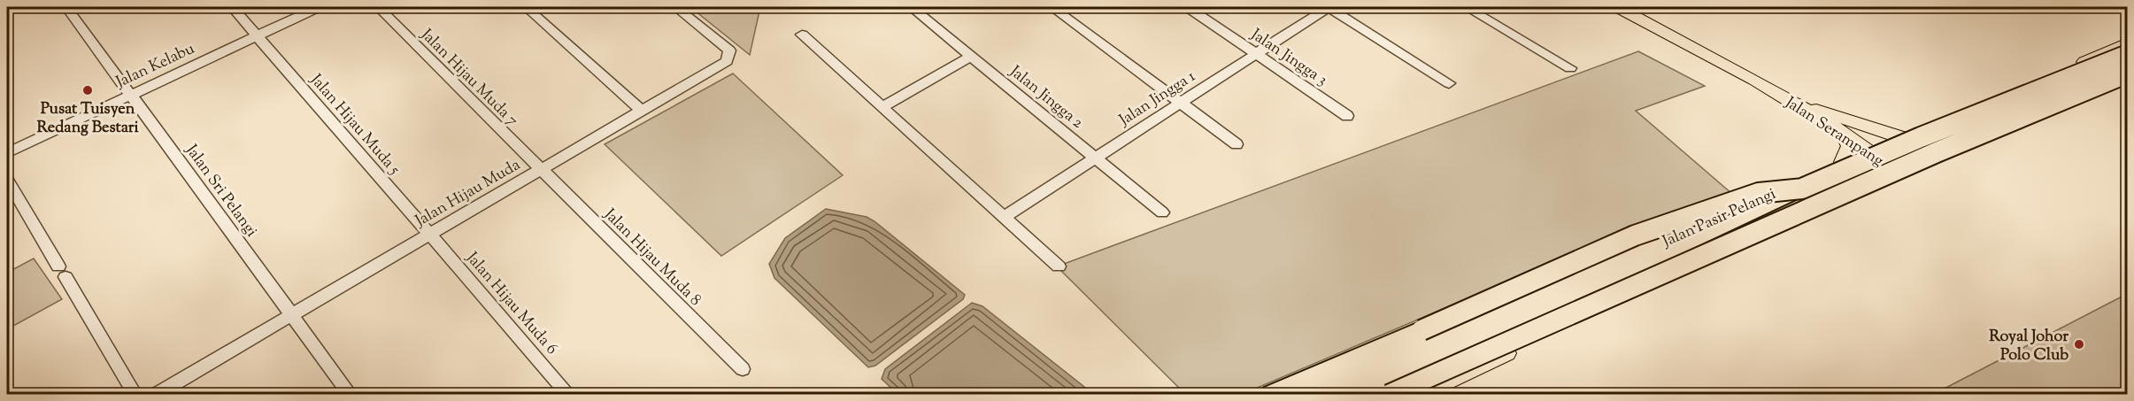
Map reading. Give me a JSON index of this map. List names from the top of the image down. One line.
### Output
{"streets":{"main road":["Jalan Serampang","Jalan Pasir Pelangi"],"street":["Jalan Jingga 3","Jalan Kelabu","Jalan Hijau Muda 7","Jalan Jingga 2","Jalan Jingga 1","Jalan Hijau Muda 5","Jalan Sri Pelangi","Jalan Hijau Muda","Jalan Hijau Muda 8","Jalan Hijau Muda 6"]},"crossings":[["Jalan Jingga 3","Jalan Jingga 1"],["Jalan Kelabu","Jalan Hijau Muda 5"],["Jalan Kelabu","Jalan Sri Pelangi"],["Jalan Hijau Muda 7","Jalan Hijau Muda"],["Jalan Hijau Muda 7","Jalan Hijau Muda 8"],["Jalan Jingga 2","Jalan Jingga 1"],["Jalan Hijau Muda 5","Jalan Hijau Muda"],["Jalan Hijau Muda 5","Jalan Hijau Muda 6"],["Jalan Serampang","Jalan Pasir Pelangi"],["Jalan Sri Pelangi","Jalan Hijau Muda"],["Jalan Hijau Muda","Jalan Hijau Muda 8"],["Jalan Hijau Muda","Jalan Hijau Muda 6"]],"places":["Pusat Tuisyen Redang Bestari","Royal Johor Polo Club"]}
